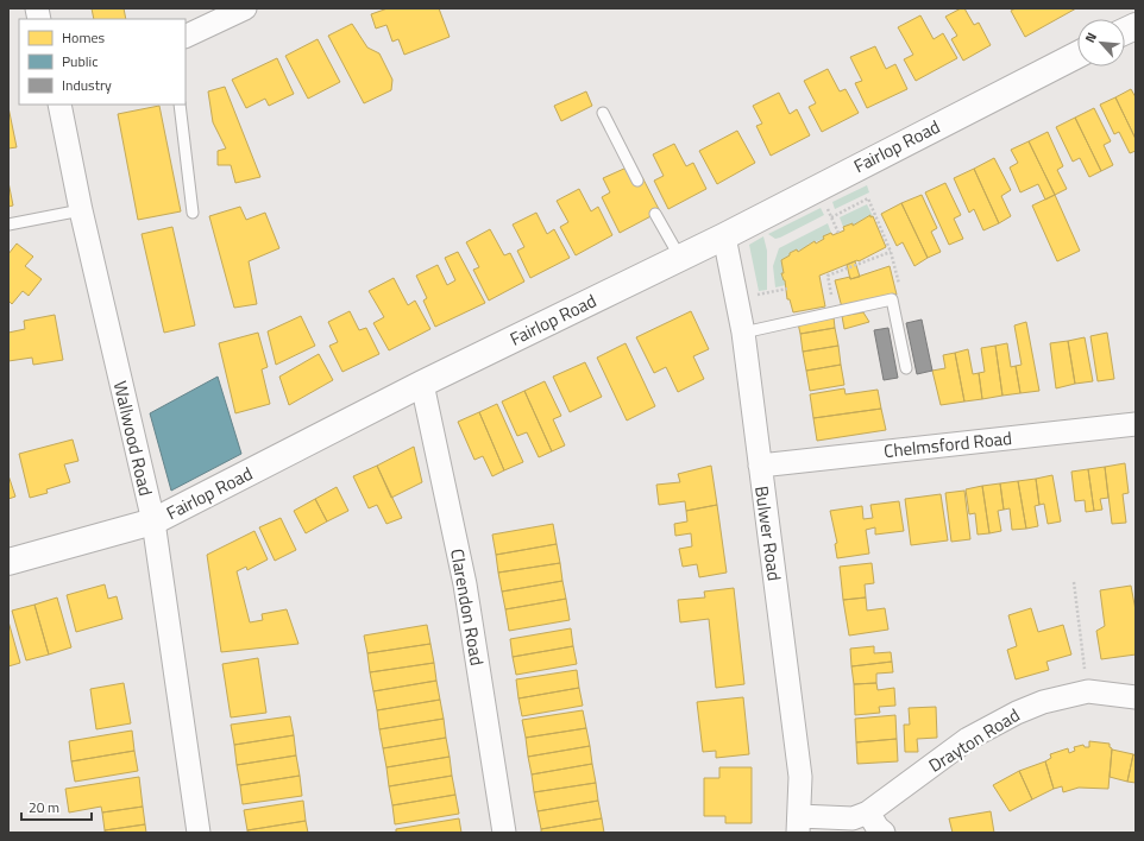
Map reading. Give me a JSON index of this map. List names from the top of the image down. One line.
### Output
{"streets":{"street":["Fairlop Road","Wallwood Road","Chelmsford Road","Bulwer Road","Clarendon Road","Drayton Road"]},"crossings":[["Fairlop Road","Wallwood Road"],["Fairlop Road","Bulwer Road"],["Fairlop Road","Clarendon Road"],["Chelmsford Road","Bulwer Road"]],"legend":["Homes","Public","Industry"],"scale_bar":"20 m","north":"top left"}
